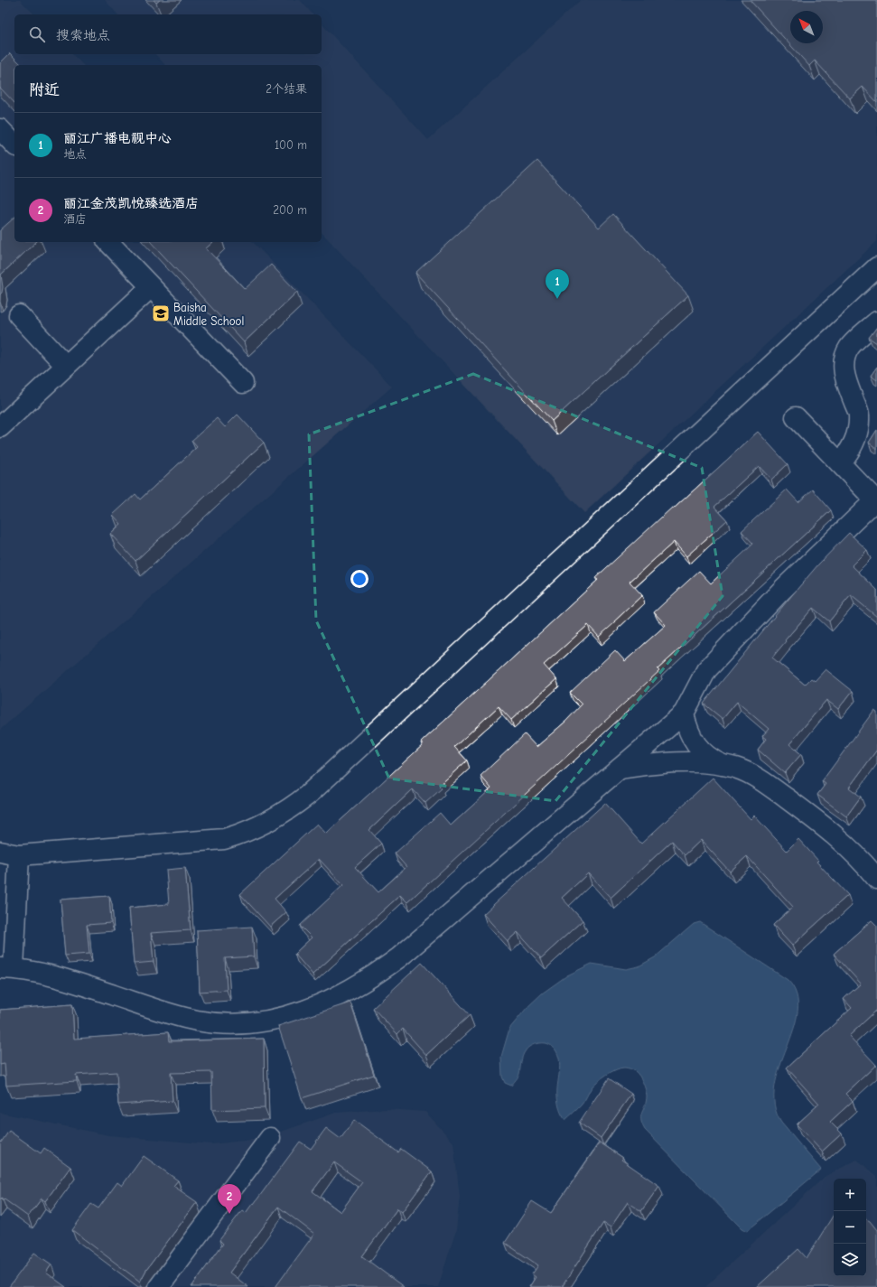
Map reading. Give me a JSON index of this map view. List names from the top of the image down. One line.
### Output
{"places":{"school or university":["Baisha Middle School"]},"north":"top left","page":{"search":"搜索地点","heading":["附近","2个结果"],"list":[{"mark":"1","name":"丽江广播电视中心","note":"地点","value":"100 m"},{"mark":"2","name":"丽江金茂凯悦臻选酒店","note":"酒店","value":"200 m"}],"pins":["1","2"],"map_buttons":["+","−"]}}
